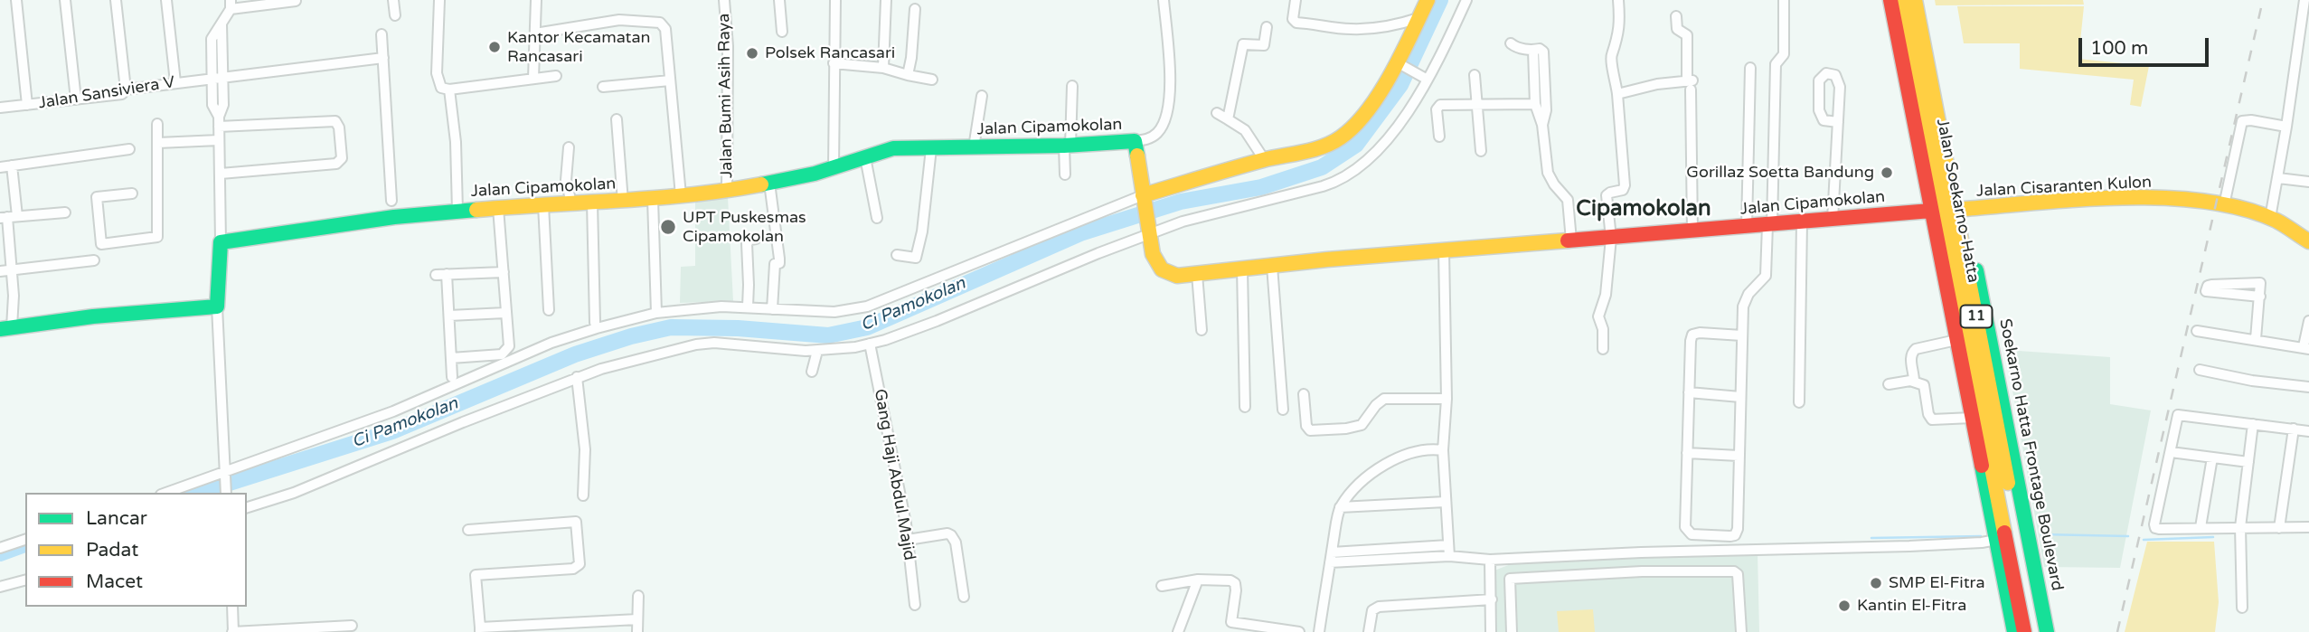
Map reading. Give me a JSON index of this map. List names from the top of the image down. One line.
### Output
{"streets":{"main road":["Jalan Cipamokolan","Jalan Cisaranten Kulon","Jalan Soekarno-Hatta","11","Soekarno Hatta Frontage Boulevard"],"street":["Jalan Sansiviera V","Jalan Bumi Asih Raya","Gang Haji Abdul Majid"]},"crossings":[["Jalan Bumi Asih Raya","Jalan Cipamokolan"],["Jalan Cipamokolan","Jalan Soekarno-Hatta"],["Jalan Cisaranten Kulon","Jalan Soekarno-Hatta"],["Jalan Cisaranten Kulon","Soekarno Hatta Frontage Boulevard"],["Jalan Soekarno-Hatta","Soekarno Hatta Frontage Boulevard"]],"districts":["Cipamokolan"],"water":["Ci Pamokolan"],"places":["Kantor Kecamatan Rancasari","Polsek Rancasari","Gorillaz Soetta Bandung","UPT Puskesmas Cipamokolan","SMP El-Fitra","Kantin El-Fitra"],"legend":["Lancar","Padat","Macet"],"scale_bar":"100 m"}
